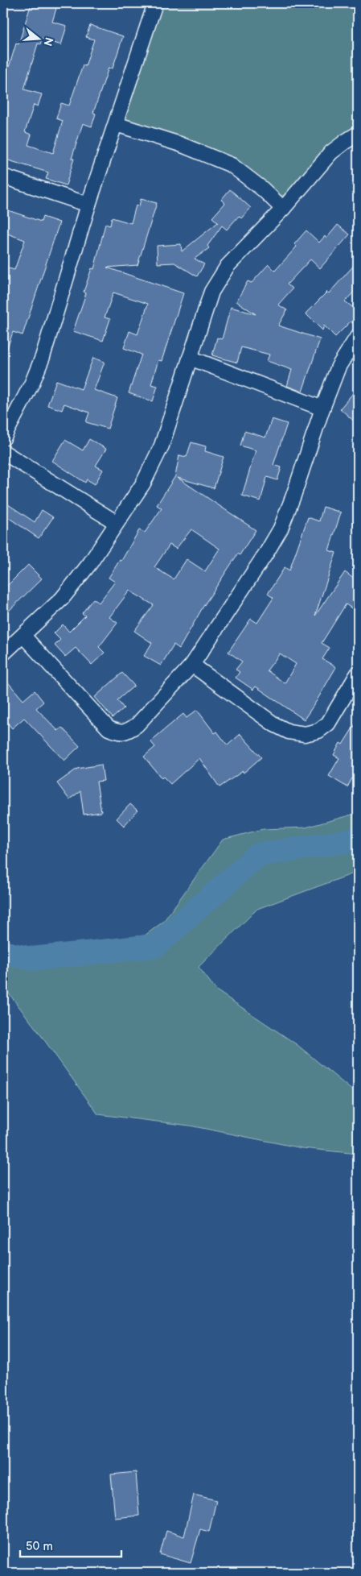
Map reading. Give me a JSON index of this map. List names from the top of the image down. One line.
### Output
{"scale_bar":"50 m","north":"right"}
